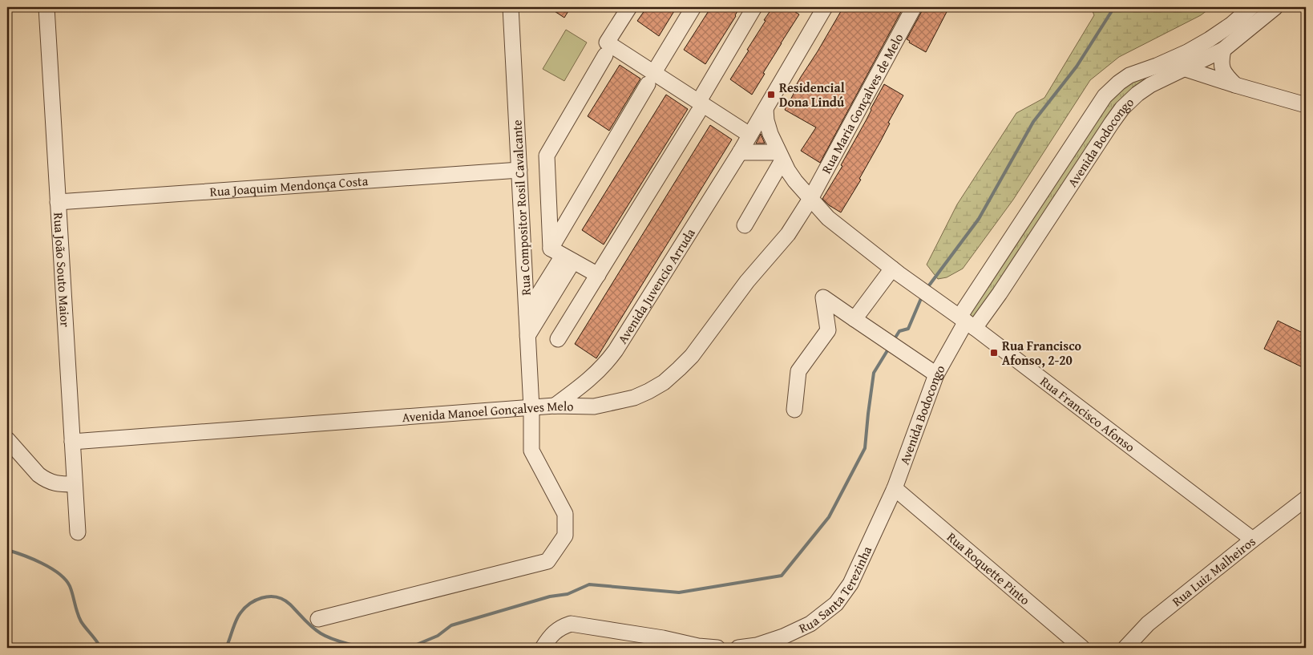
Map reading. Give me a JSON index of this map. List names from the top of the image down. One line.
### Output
{"streets":{"street":["Rua Maria Gonçalves de Melo","Avenida Bodocongo","Rua Joaquim Mendonça Costa","Rua Compositor Rosil Cavalcante","Rua João Souto Maior","Avenida Juvencio Arruda","Avenida Manoel Gonçalves Melo","Rua Francisco Afonso","Rua Roquette Pinto","Rua Luiz Malheiros","Rua Santa Terezinha"]},"crossings":[["Rua Maria Gonçalves de Melo","Avenida Manoel Gonçalves Melo"],["Rua Maria Gonçalves de Melo","Rua Francisco Afonso"],["Avenida Bodocongo","Rua Francisco Afonso"],["Avenida Bodocongo","Rua Roquette Pinto"],["Avenida Bodocongo","Rua Santa Terezinha"],["Rua Joaquim Mendonça Costa","Rua Compositor Rosil Cavalcante"],["Rua Joaquim Mendonça Costa","Rua João Souto Maior"],["Rua Compositor Rosil Cavalcante","Avenida Manoel Gonçalves Melo"],["Rua João Souto Maior","Avenida Manoel Gonçalves Melo"],["Avenida Juvencio Arruda","Avenida Manoel Gonçalves Melo"],["Avenida Juvencio Arruda","Rua Francisco Afonso"],["Avenida Manoel Gonçalves Melo","Rua Francisco Afonso"],["Rua Francisco Afonso","Rua Luiz Malheiros"],["Rua Roquette Pinto","Rua Santa Terezinha"]],"places":{"transit":["Residencial Dona Lindú","Rua Francisco Afonso, 2-20"]}}
